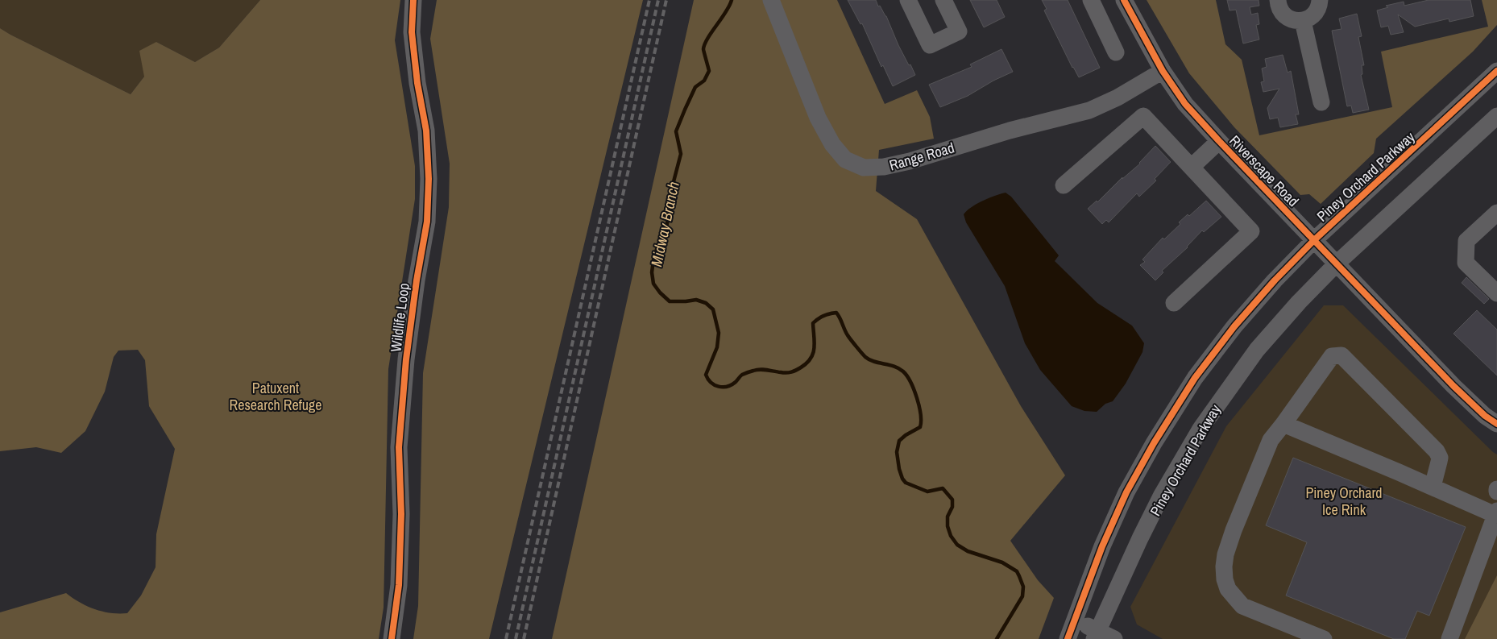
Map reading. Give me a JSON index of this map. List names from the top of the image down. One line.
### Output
{"streets":{"street":["Range Road","Riverscape Road","Piney Orchard Parkway","Wildlife Loop"]},"crossings":[["Range Road","Riverscape Road"],["Riverscape Road","Piney Orchard Parkway"]],"water":["Midway Branch"],"parks":["Patuxent Research Refuge","Piney Orchard Ice Rink"]}
